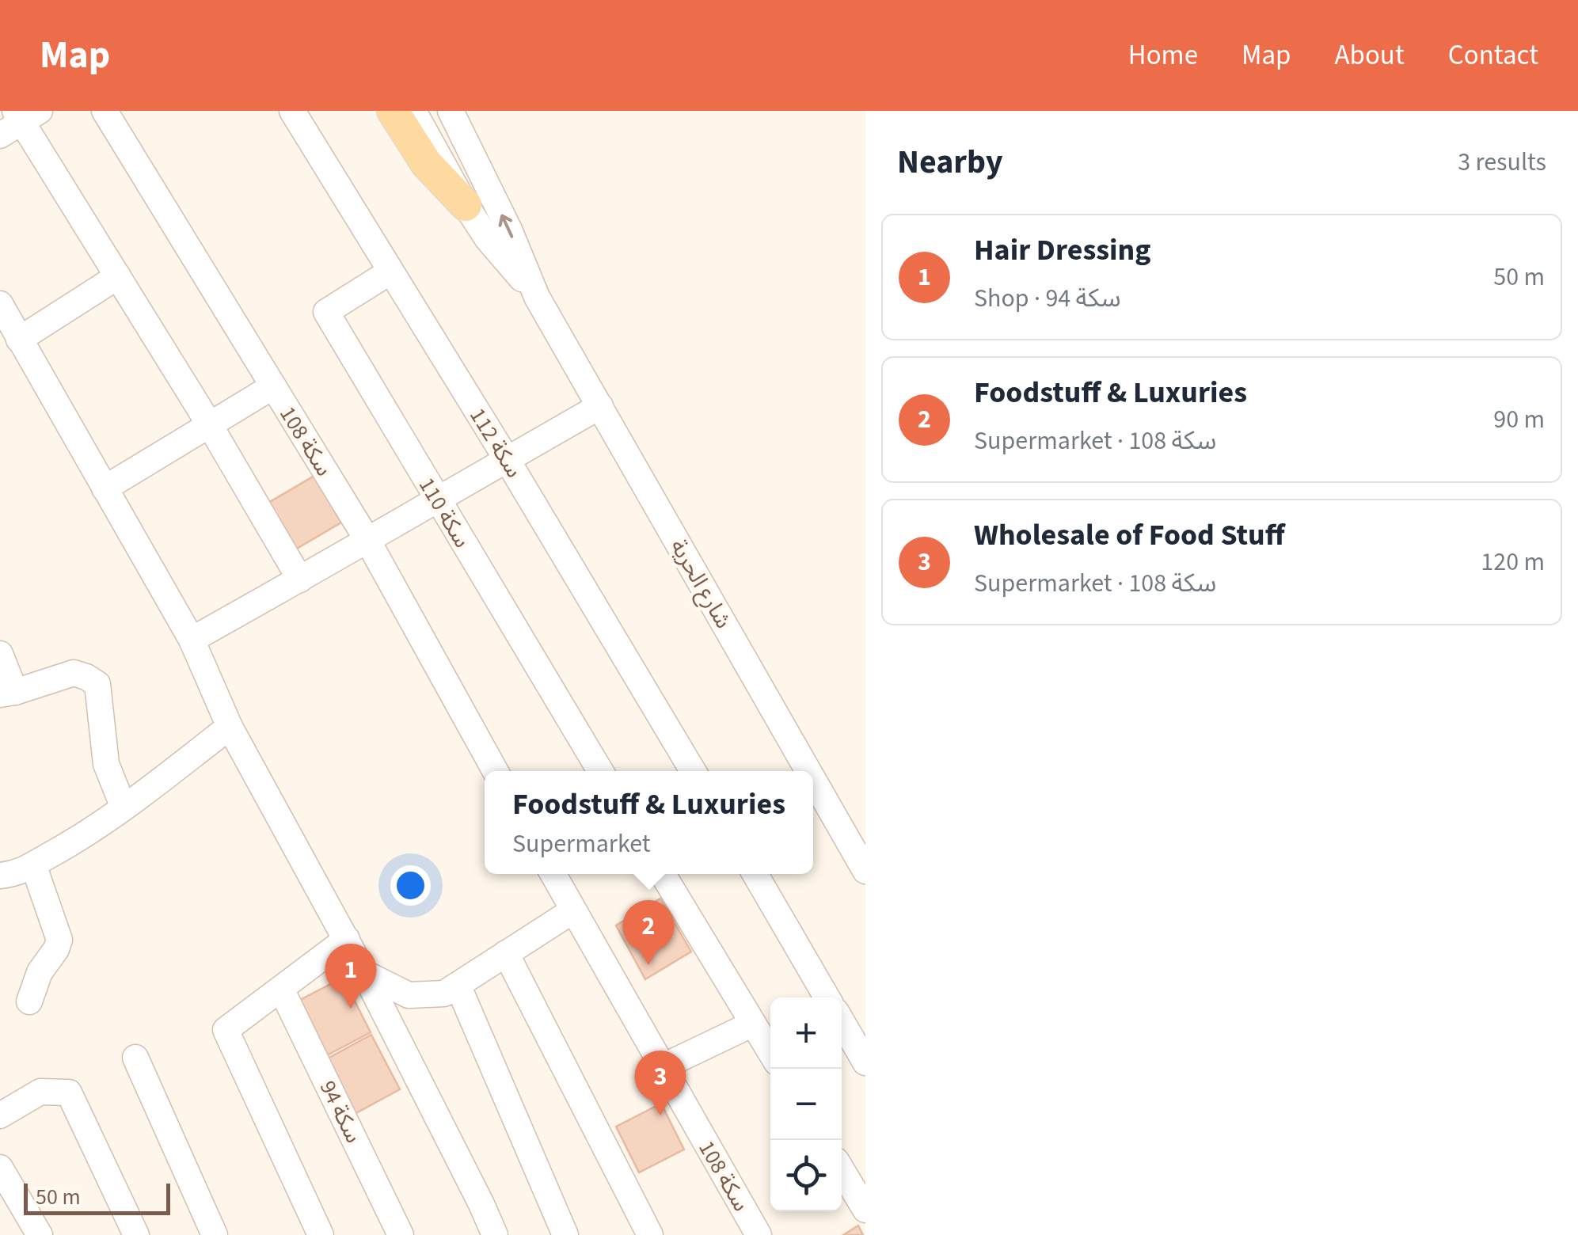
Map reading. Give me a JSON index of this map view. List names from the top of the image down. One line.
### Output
{"streets":{"street":["سكة 108","سكة 112","سكة 110","شارع الحرية","سكة 94"]},"crossings":[["سكة 112","سكة 110"]],"scale_bar":"50 m","page":{"header":"Map","nav":["Home","Map","About","Contact"],"heading":["Nearby","3 results"],"list":[{"mark":"1","name":"Hair Dressing","note":"Shop · سكة 94","value":"50 m"},{"mark":"2","name":"Foodstuff & Luxuries","note":"Supermarket · سكة 108","value":"90 m"},{"mark":"3","name":"Wholesale of Food Stuff","note":"Supermarket · سكة 108","value":"120 m"}],"popup":["Foodstuff & Luxuries","Supermarket"],"pins":["2","1","3"],"map_buttons":["+","−"],"scale":"50 m"}}
